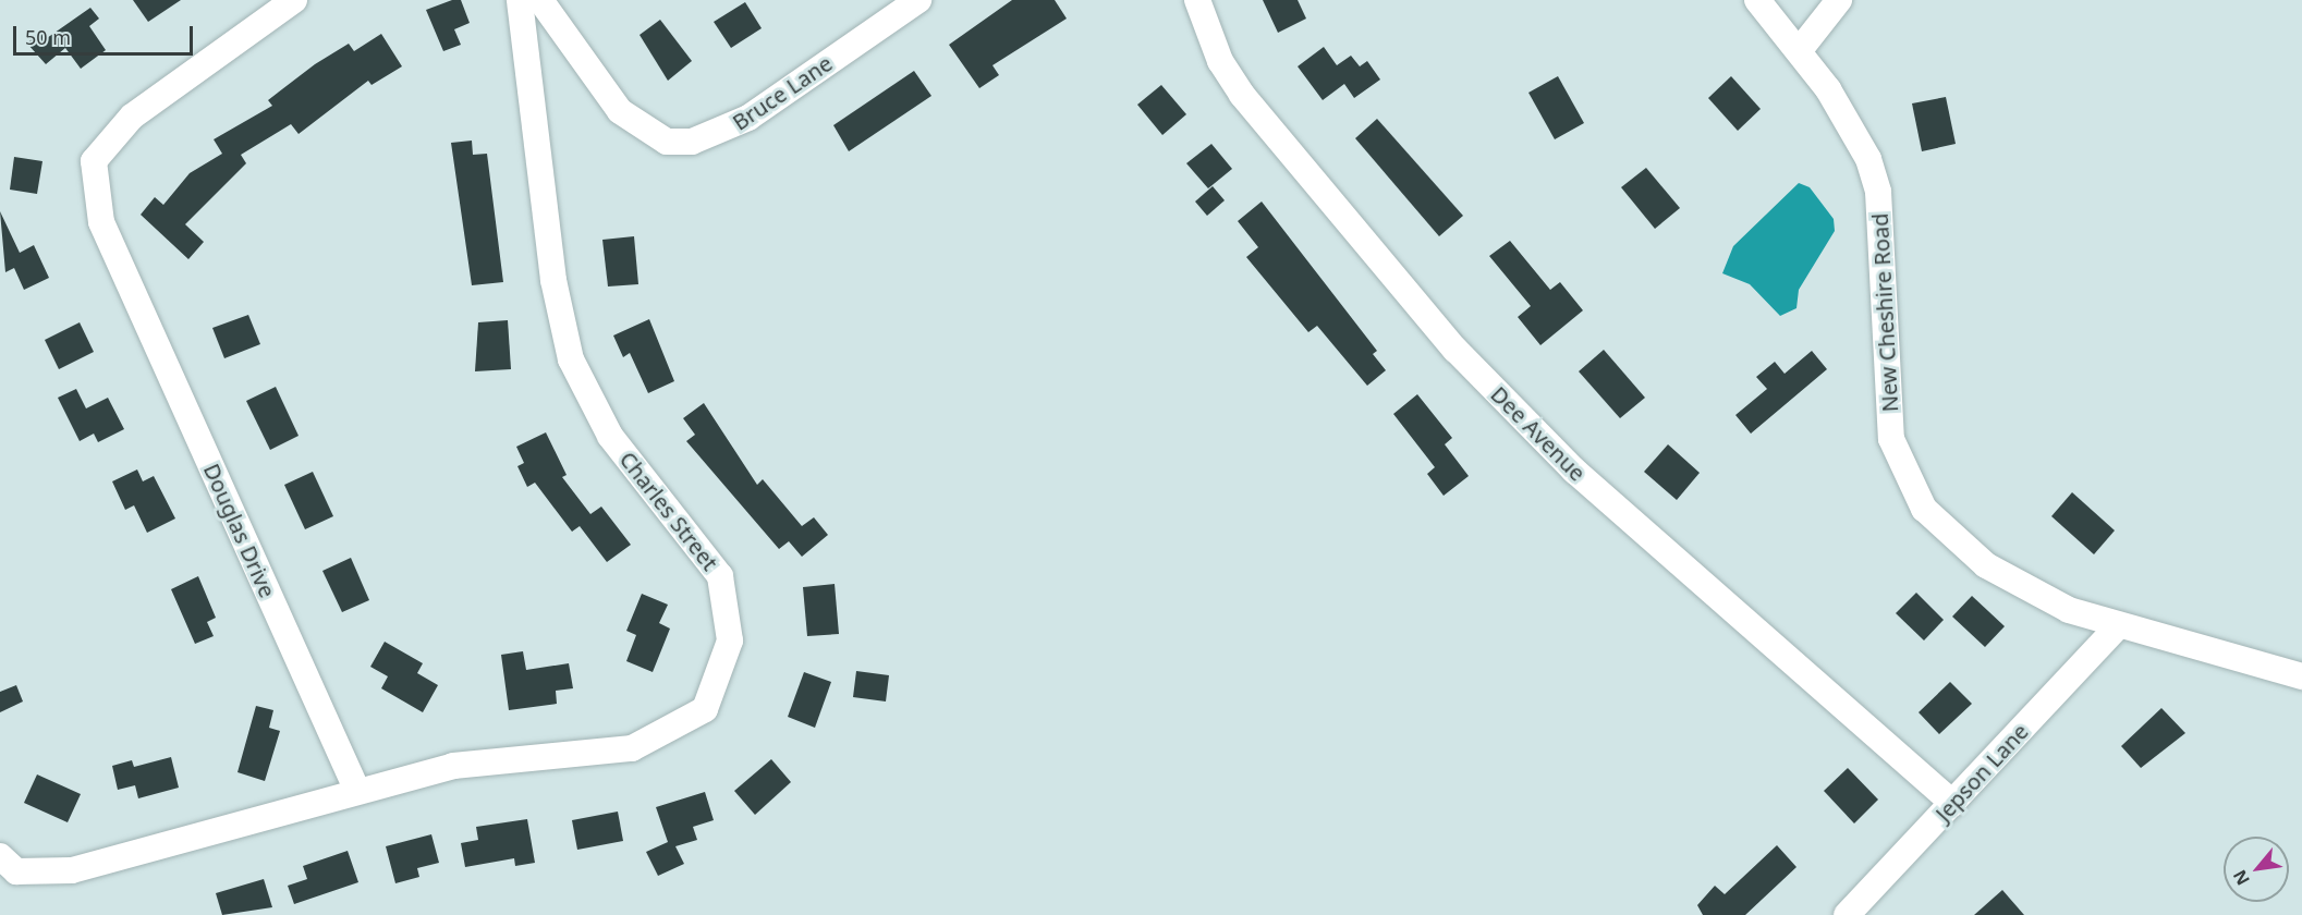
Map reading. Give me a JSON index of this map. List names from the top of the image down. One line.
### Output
{"streets":{"street":["Bruce Lane","New Cheshire Road","Dee Avenue","Charles Street","Douglas Drive","Jepson Lane"]},"crossings":[["New Cheshire Road","Jepson Lane"],["Dee Avenue","Jepson Lane"],["Charles Street","Douglas Drive"]],"scale_bar":"50 m","north":"bottom left"}
